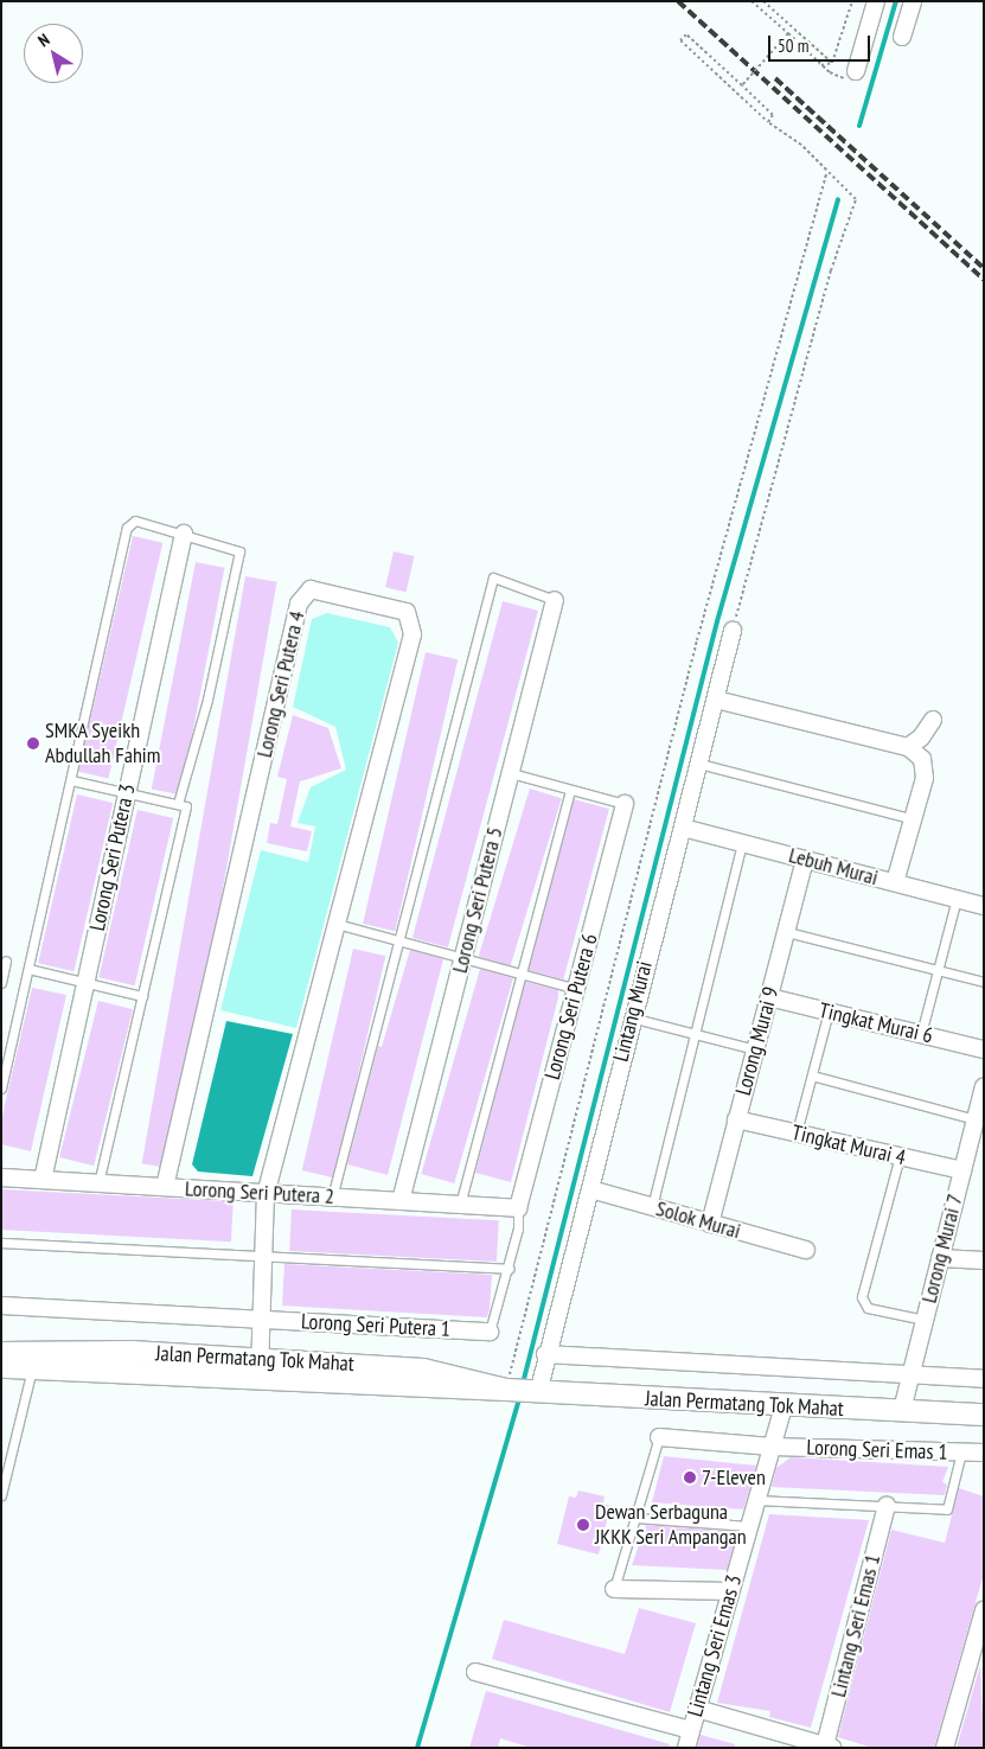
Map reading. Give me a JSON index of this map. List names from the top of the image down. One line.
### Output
{"streets":{"street":["Lorong Seri Putera 4","Lorong Seri Putera 3","Lebuh Murai","Lorong Seri Putera 5","Lorong Seri Putera 6","Lintang Murai","Tingkat Murai 6","Lorong Murai 9","Tingkat Murai 4","Lorong Seri Putera 2","Solok Murai","Lorong Murai 7","Lorong Seri Putera 1","Jalan Permatang Tok Mahat","Lorong Seri Emas 1","Lintang Seri Emas 1","Lintang Seri Emas 3"]},"crossings":[["Lorong Seri Putera 4","Lorong Seri Putera 2"],["Lorong Seri Putera 4","Lorong Seri Putera 1"],["Lorong Seri Putera 4","Jalan Permatang Tok Mahat"],["Lorong Seri Putera 3","Lorong Seri Putera 2"],["Lebuh Murai","Lintang Murai"],["Lebuh Murai","Lorong Murai 9"],["Lorong Seri Putera 5","Lorong Seri Putera 2"],["Lorong Seri Putera 6","Lorong Seri Putera 2"],["Lintang Murai","Solok Murai"],["Lintang Murai","Jalan Permatang Tok Mahat"],["Tingkat Murai 6","Lorong Murai 9"],["Lorong Murai 9","Tingkat Murai 4"],["Lorong Murai 9","Solok Murai"],["Tingkat Murai 4","Lorong Murai 7"],["Lorong Murai 7","Jalan Permatang Tok Mahat"],["Jalan Permatang Tok Mahat","Lintang Seri Emas 3"],["Lorong Seri Emas 1","Lintang Seri Emas 3"]],"places":["SMKA Syeikh Abdullah Fahim","7-Eleven","Dewan Serbaguna JKKK Seri Ampangan"],"scale_bar":"50 m","north":"top left"}
